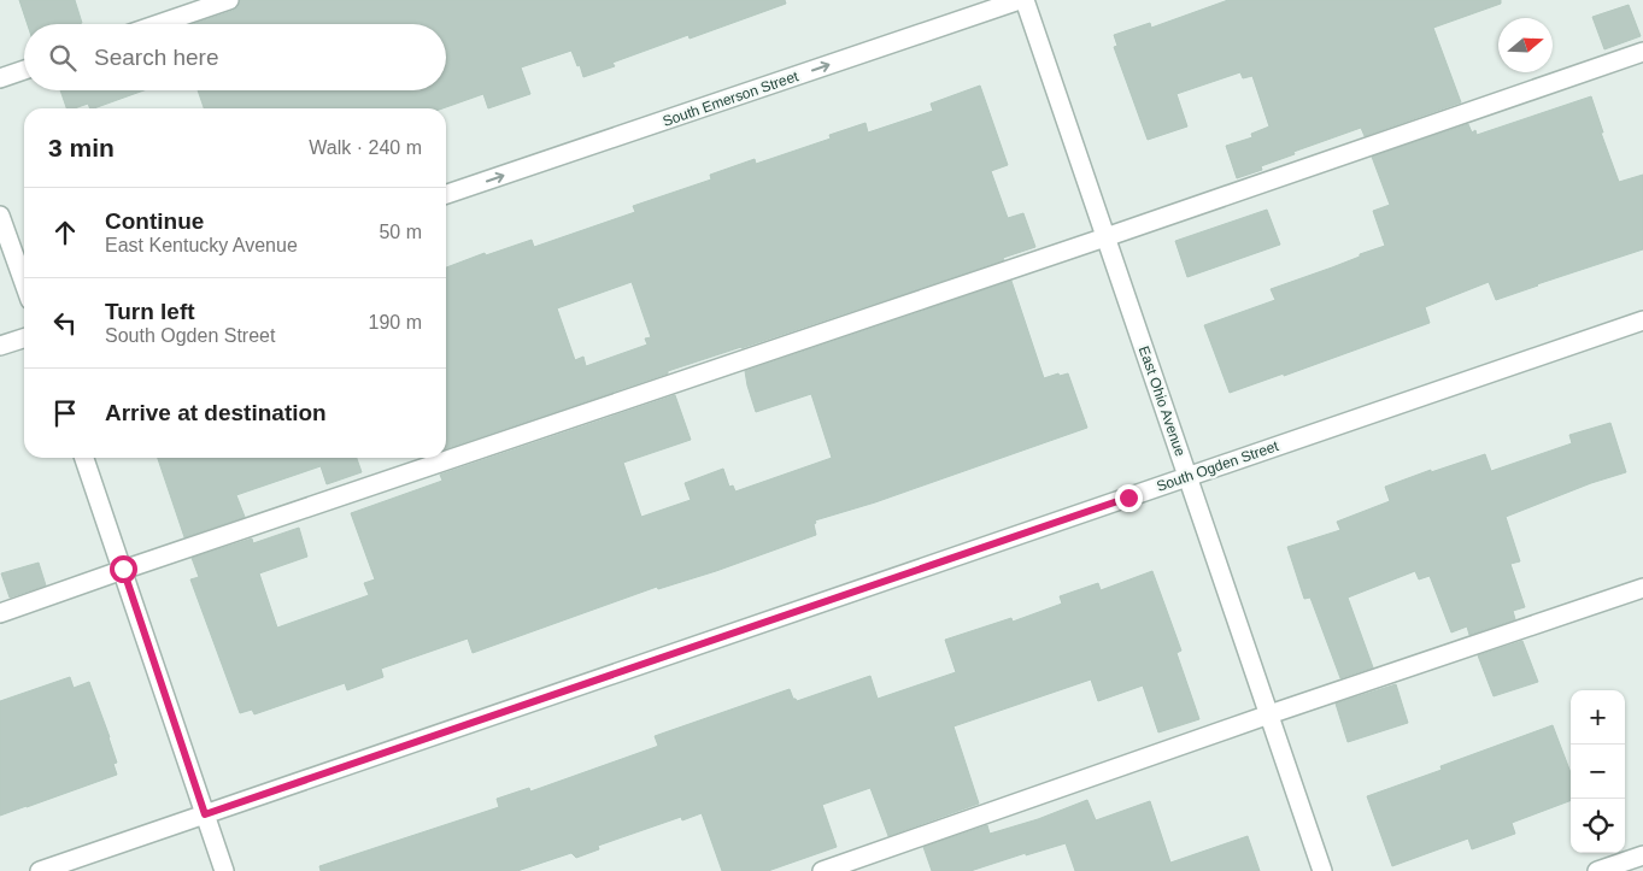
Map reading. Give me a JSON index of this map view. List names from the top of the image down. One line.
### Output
{"streets":{"street":["South Emerson Street","East Ohio Avenue","South Ogden Street"]},"crossings":[["East Ohio Avenue","South Ogden Street"]],"one_way":["South Emerson Street"],"north":"right","page":{"search":"Search here","heading":["3 min","Walk · 240 m"],"list":[["Continue","East Kentucky Avenue","50 m"],["Turn left","South Ogden Street","190 m"],"Arrive at destination"],"map_buttons":["+","−"]}}
